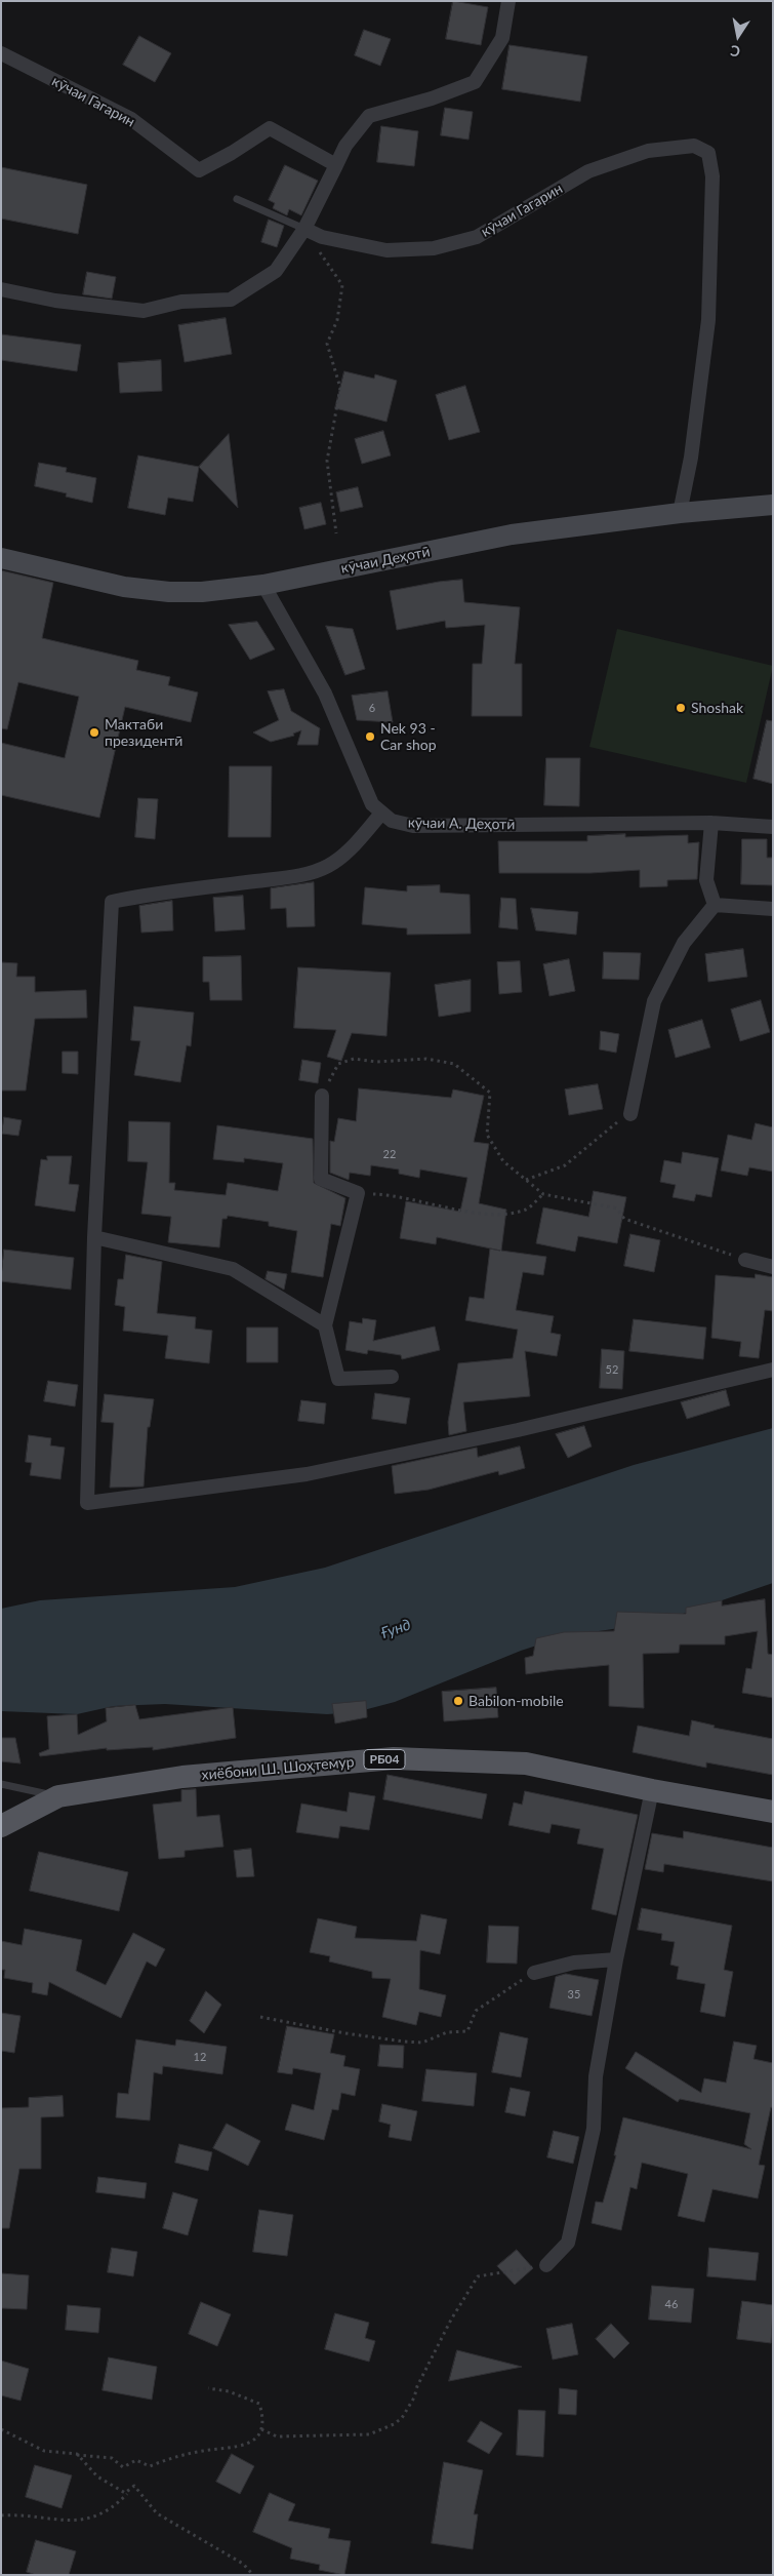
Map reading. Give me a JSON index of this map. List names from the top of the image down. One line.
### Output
{"streets":{"main road":["кӯчаи Деҳотӣ","РБ04","хиёбони Ш. Шоҳтемур"],"street":["кӯчаи Гагарин","кӯчаи А. Деҳотӣ"]},"crossings":[["кӯчаи Гагарин","кӯчаи Деҳотӣ"]],"water":["Ғунд"],"places":["Shoshak","Мактаби президентӣ","Nek 93 - Car shop","Babilon-mobile"],"house_numbers":["6","22","52","35","12","46"],"north":"bottom"}
